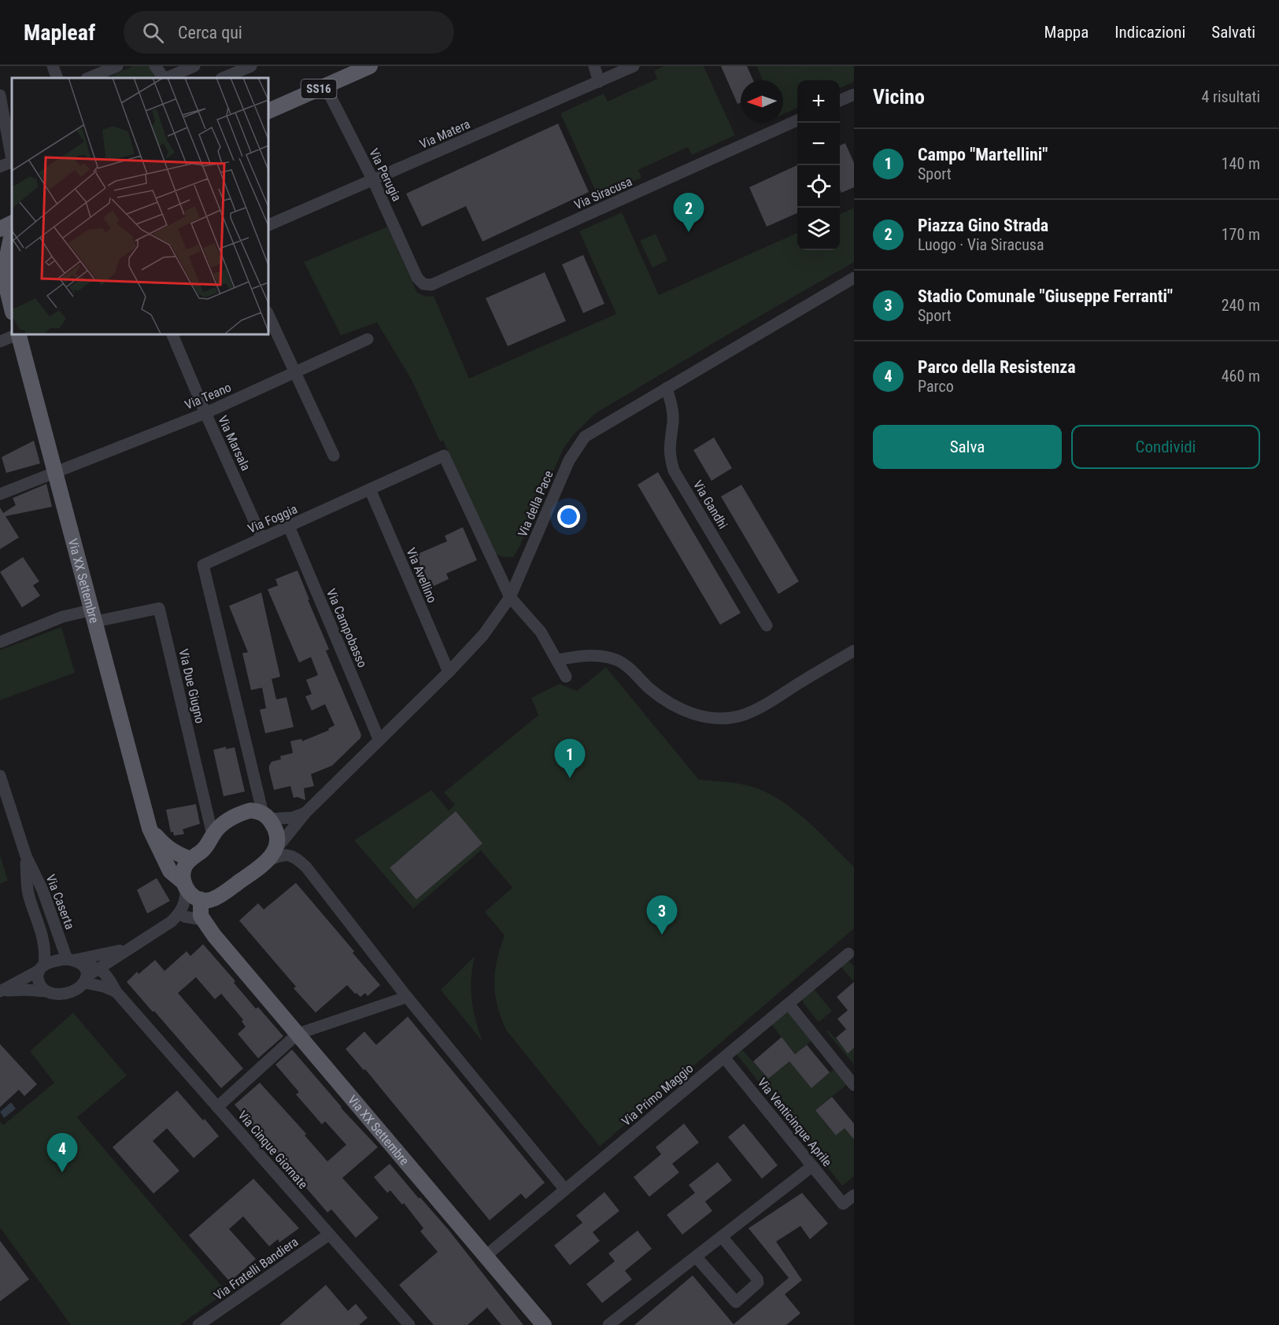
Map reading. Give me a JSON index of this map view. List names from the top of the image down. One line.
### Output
{"streets":{"main road":["SS16","Via XX Settembre"],"street":["Via Matera","Via Perugia","Via Siracusa","Via Teano","Via Marsala","Via della Pace","Via Gandhi","Via Foggia","Via Avellino","Via Campobasso","Via Due Giugno","Via Caserta","Via Primo Maggio","Via Venticinque Aprile","Via Cinque Giornate","Via Fratelli Bandiera"]},"crossings":[["SS16","Via Perugia"],["Via Matera","Via Perugia"],["Via Perugia","Via Siracusa"],["Via Teano","Via Marsala"],["Via Teano","Via XX Settembre"],["Via Marsala","Via Foggia"],["Via della Pace","Via Gandhi"],["Via della Pace","Via Foggia"],["Via della Pace","Via Avellino"],["Via della Pace","Via Campobasso"],["Via Foggia","Via Avellino"],["Via Foggia","Via Campobasso"],["Via XX Settembre","Via Due Giugno"],["Via XX Settembre","Via Primo Maggio"],["Via Primo Maggio","Via Venticinque Aprile"],["Via Cinque Giornate","Via Fratelli Bandiera"]],"north":"left","page":{"header":"Mapleaf","search":"Cerca qui","nav":["Mappa","Indicazioni","Salvati"],"heading":["Vicino","4 risultati"],"map_buttons":["+","−"],"list":[{"mark":"1","name":"Campo \"Martellini\"","note":"Sport","value":"140 m"},{"mark":"2","name":"Piazza Gino Strada","note":"Luogo · Via Siracusa","value":"170 m"},{"mark":"3","name":"Stadio Comunale \"Giuseppe Ferranti\"","note":"Sport","value":"240 m"},{"mark":"4","name":"Parco della Resistenza","note":"Parco","value":"460 m"}],"pins":["2","1","3","4"],"buttons":["Salva","Condividi"]}}
